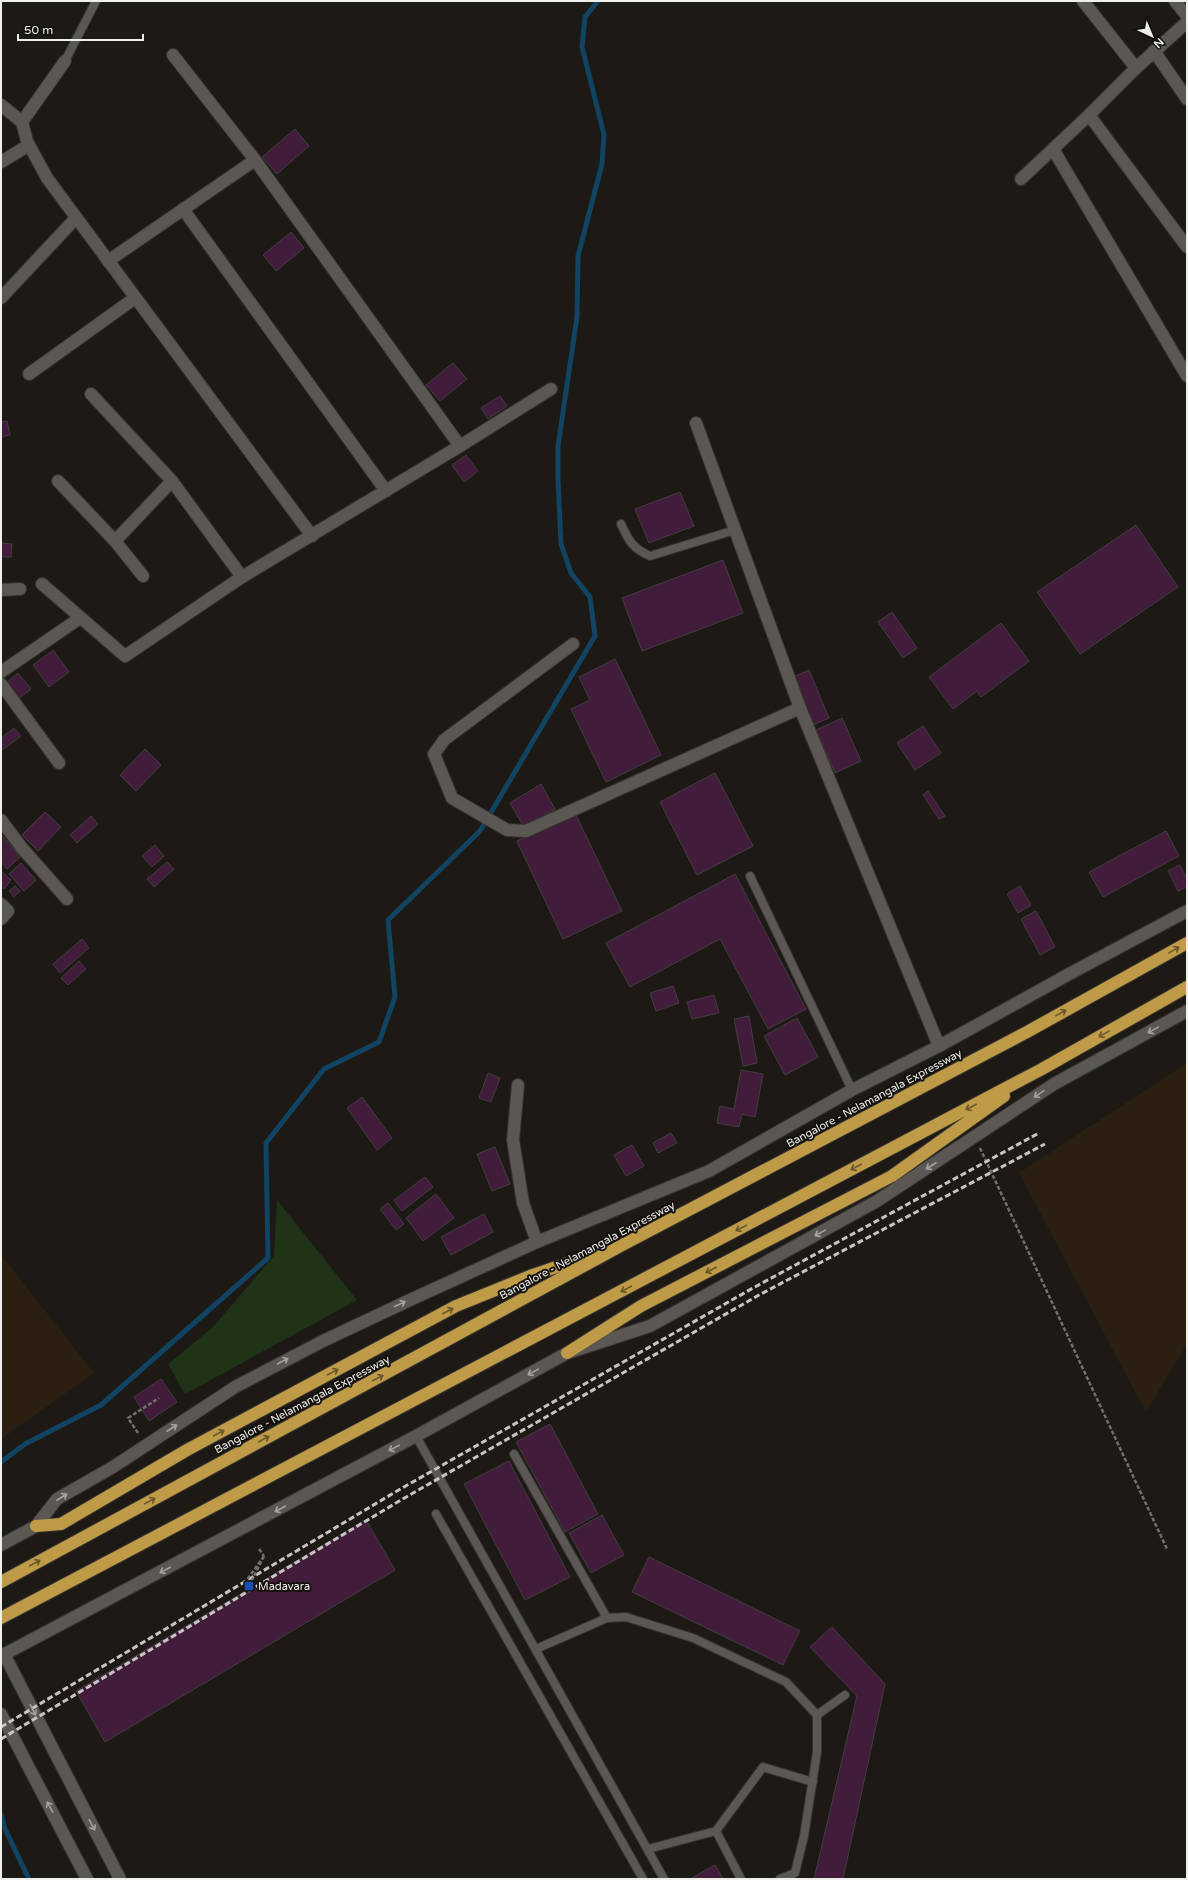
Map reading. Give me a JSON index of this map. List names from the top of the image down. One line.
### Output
{"streets":{"highway":["Bangalore - Nelamangala Expressway"]},"places":{"transit":["Madavara"]},"scale_bar":"50 m","north":"bottom right"}
